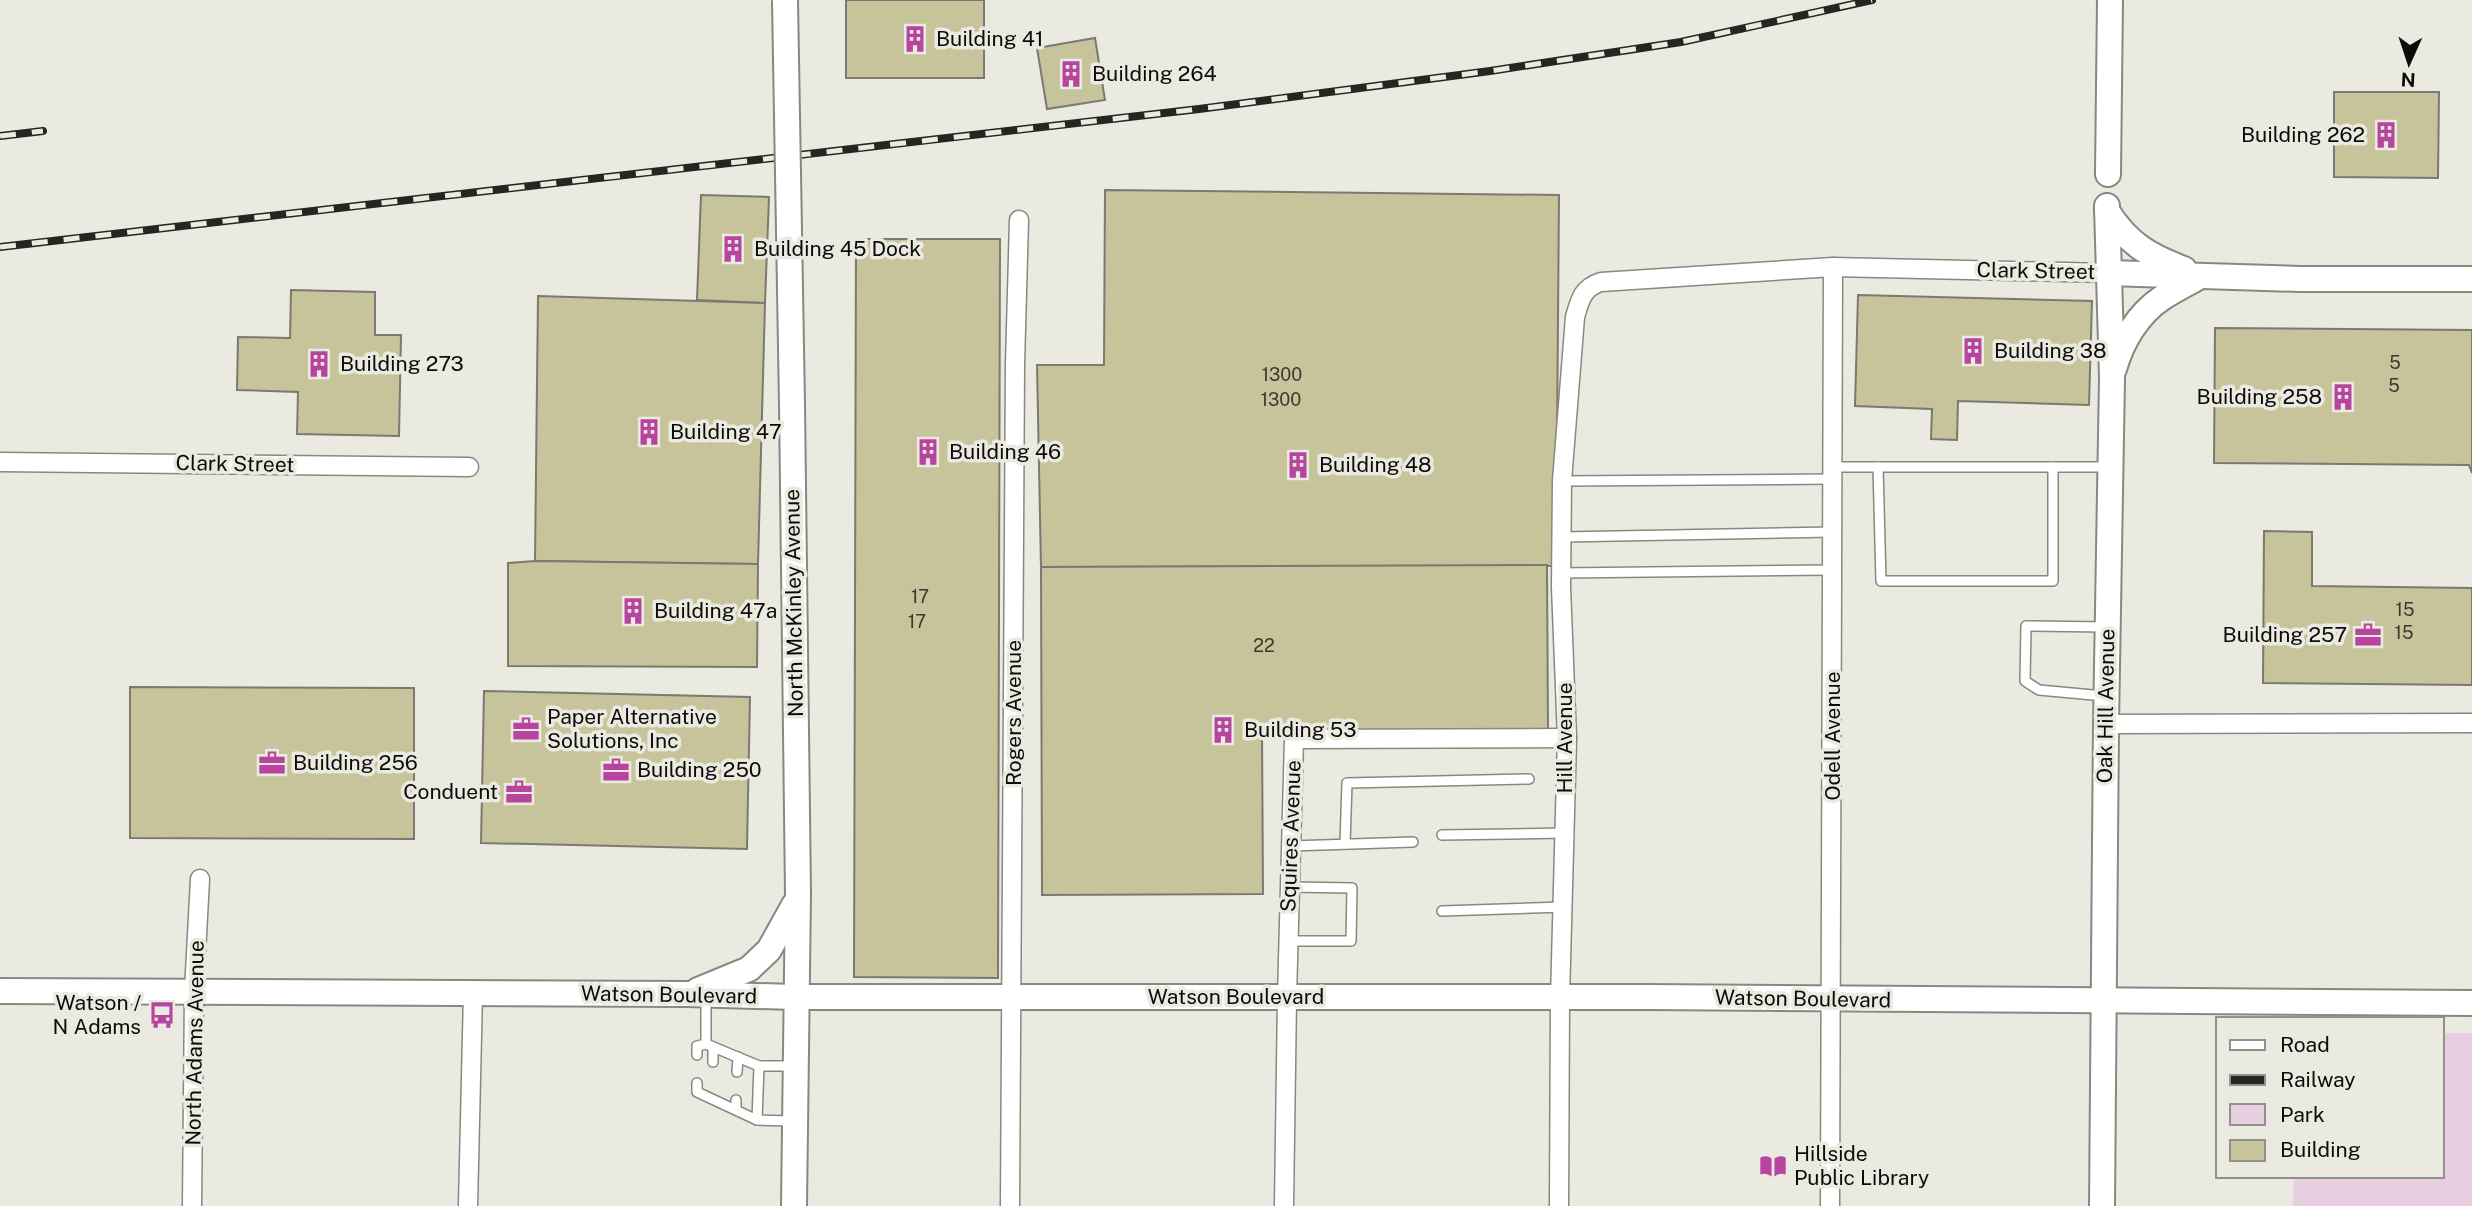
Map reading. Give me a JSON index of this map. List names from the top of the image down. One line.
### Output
{"streets":{"street":["Clark Street","North McKinley Avenue","Oak Hill Avenue","Rogers Avenue","Odell Avenue","Hill Avenue","Squires Avenue","Watson Boulevard","North Adams Avenue"]},"crossings":[["Clark Street","Oak Hill Avenue"],["Clark Street","Odell Avenue"],["Clark Street","Hill Avenue"],["North McKinley Avenue","Watson Boulevard"],["Oak Hill Avenue","Watson Boulevard"],["Rogers Avenue","Watson Boulevard"],["Odell Avenue","Watson Boulevard"],["Hill Avenue","Squires Avenue"],["Hill Avenue","Watson Boulevard"],["Squires Avenue","Watson Boulevard"],["Watson Boulevard","North Adams Avenue"]],"places":{"building":["Building 41","Building 264","Building 262","Building 45 Dock","Building 38","Building 273","Building 258","Building 47","Building 46","Building 48","Building 47a","Building 53"],"office":["Building 257","Paper Alternative Solutions, Inc","Building 256","Building 250","Conduent"],"bus stop":["Watson / N Adams"],"library":["Hillside Public Library"]},"house_numbers":["5","1300","5","1300","17","15","17","15","22"],"legend":["Road","Railway","Park","Building"],"north":"bottom"}
